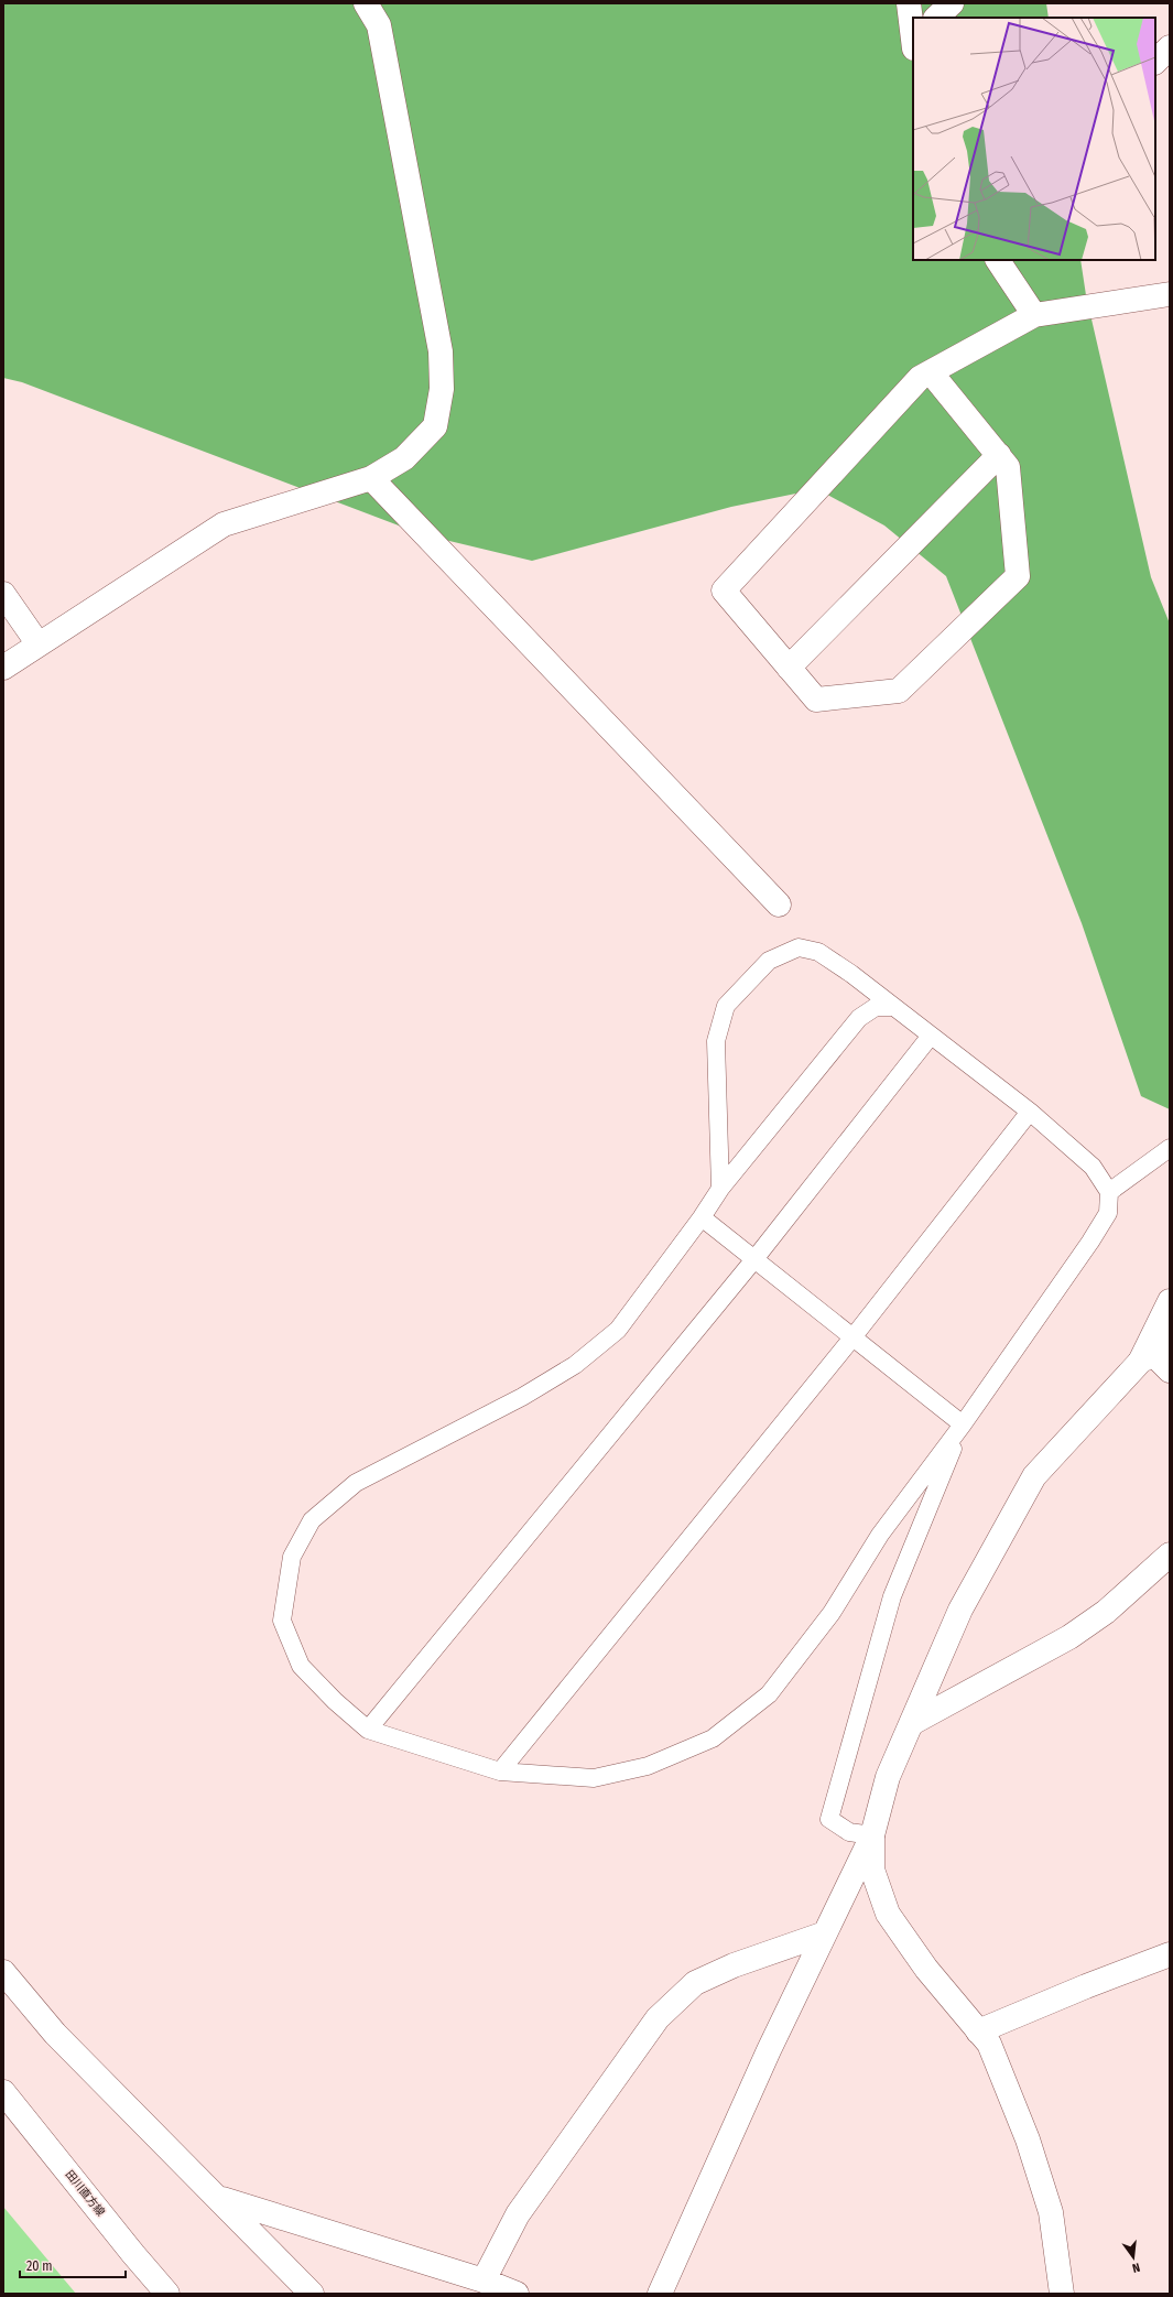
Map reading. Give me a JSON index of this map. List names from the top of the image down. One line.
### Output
{"streets":{"street":["田川直方線"]},"scale_bar":"20 m","north":"bottom"}
